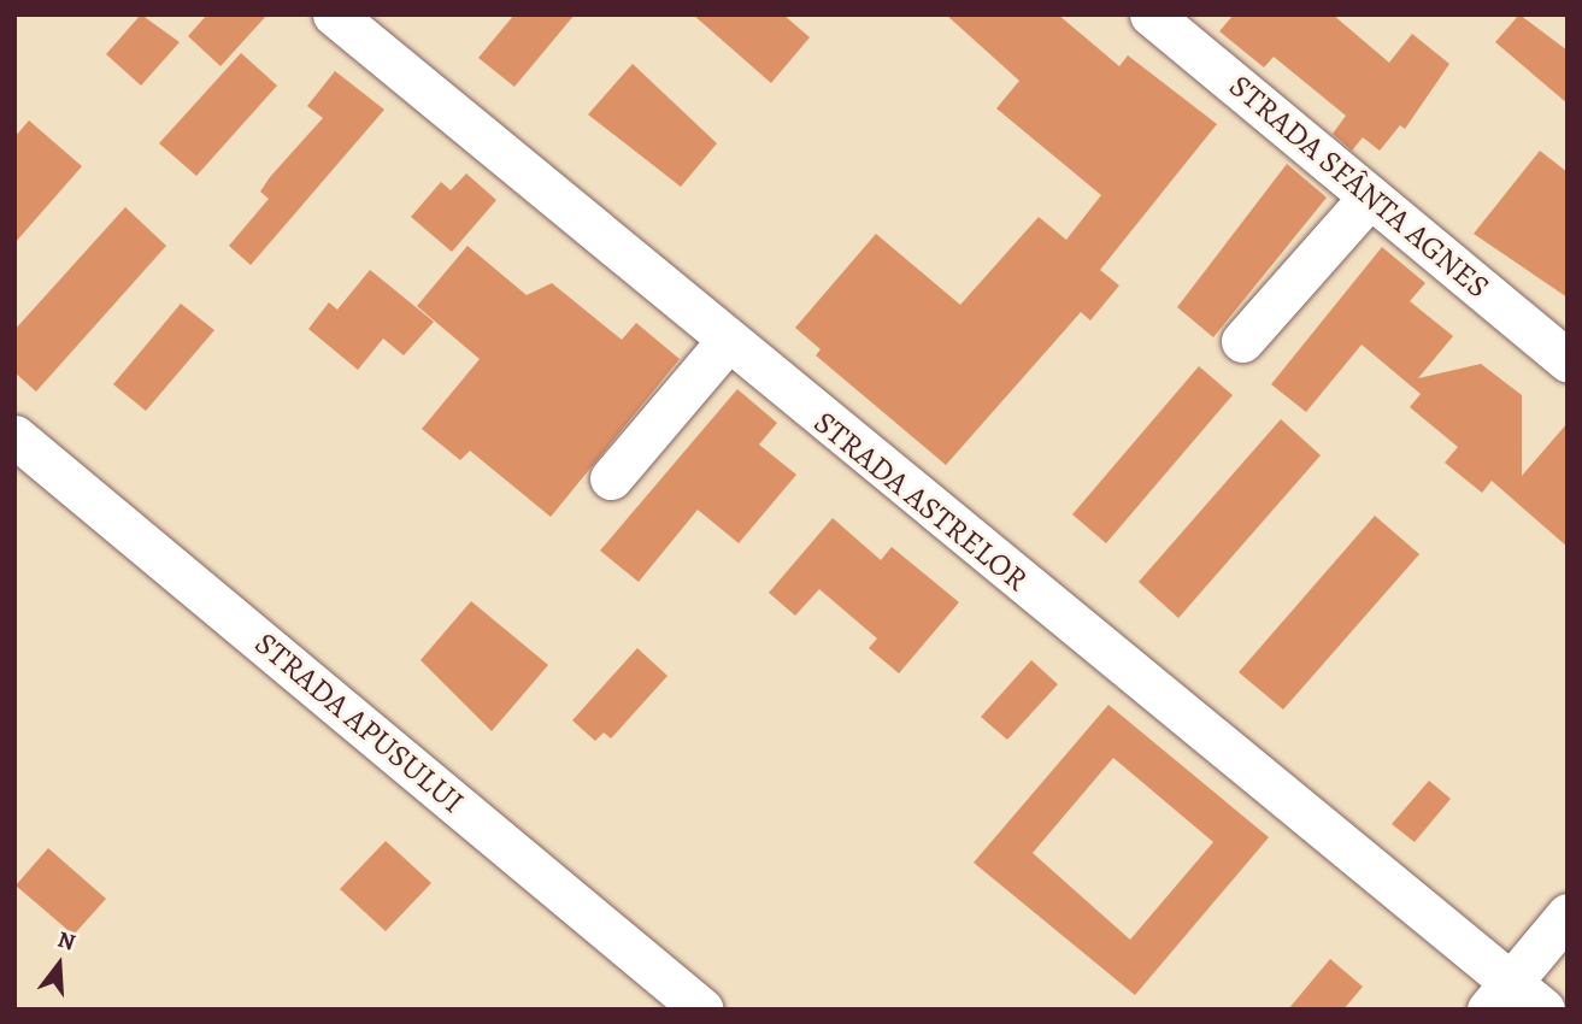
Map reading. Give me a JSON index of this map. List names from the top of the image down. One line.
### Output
{"streets":{"street":["STRADA SFÂNTA AGNES","STRADA ASTRELOR","STRADA APUSULUI"]},"north":"top"}
